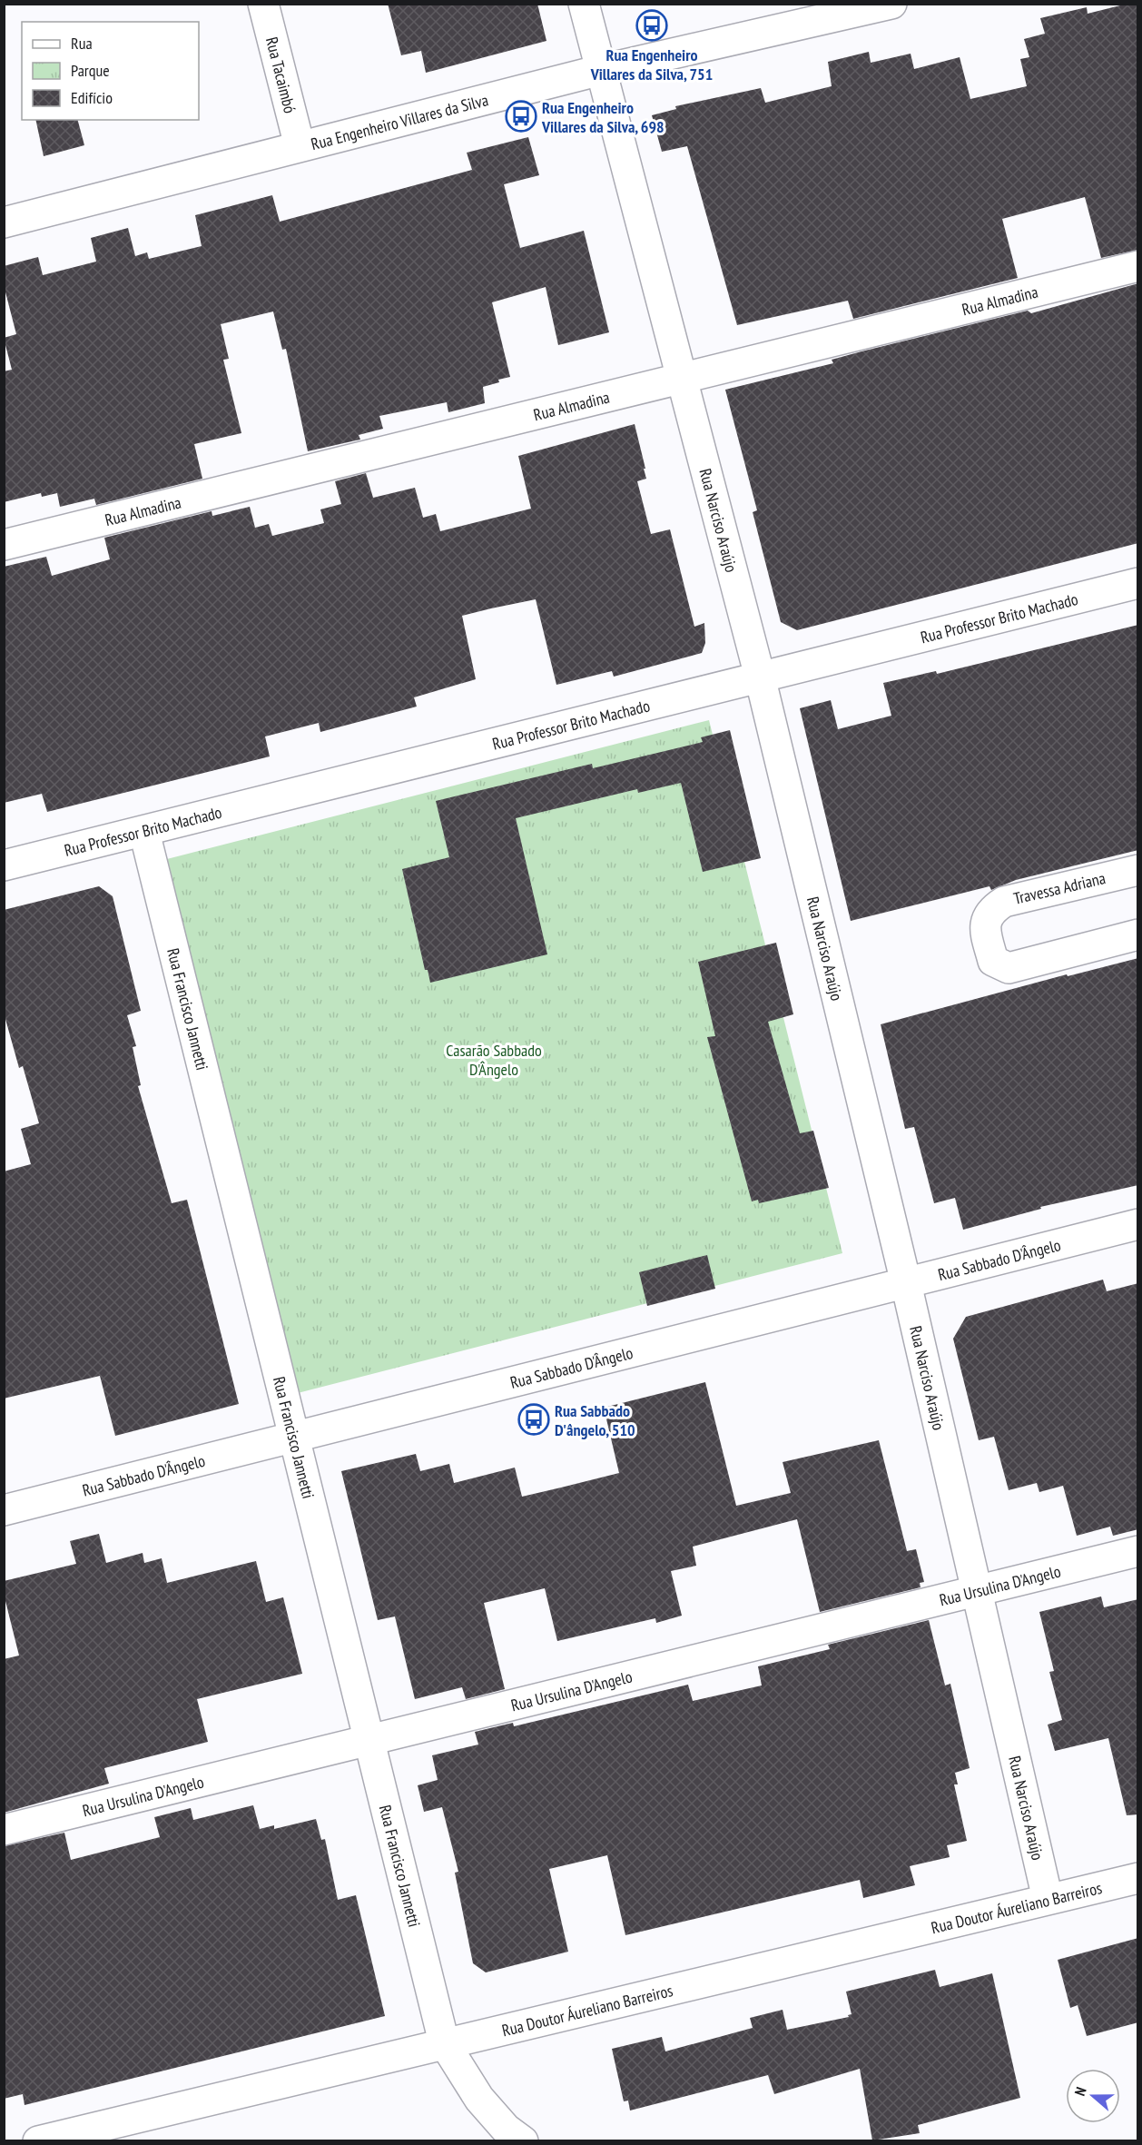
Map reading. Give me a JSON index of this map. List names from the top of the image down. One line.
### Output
{"streets":{"main road":["Rua Tacaimbó","Rua Engenheiro Villares da Silva","Rua Almadina","Rua Narciso Araújo","Rua Professor Brito Machado","Travessa Adriana","Rua Francisco Jannetti","Rua Sabbado D'Ângelo","Rua Ursulina D'Angelo","Rua Doutor Áureliano Barreiros"]},"crossings":[["Rua Tacaimbó","Rua Engenheiro Villares da Silva"],["Rua Engenheiro Villares da Silva","Rua Narciso Araújo"],["Rua Almadina","Rua Narciso Araújo"],["Rua Narciso Araújo","Rua Professor Brito Machado"],["Rua Narciso Araújo","Rua Sabbado D'Ângelo"],["Rua Narciso Araújo","Rua Ursulina D'Angelo"],["Rua Narciso Araújo","Rua Doutor Áureliano Barreiros"],["Rua Professor Brito Machado","Rua Francisco Jannetti"],["Rua Francisco Jannetti","Rua Sabbado D'Ângelo"],["Rua Francisco Jannetti","Rua Ursulina D'Angelo"],["Rua Francisco Jannetti","Rua Doutor Áureliano Barreiros"]],"parks":["Casarão Sabbado D'Ângelo"],"places":{"bus stop":["Rua Engenheiro Villares da Silva, 751","Rua Engenheiro Villares da Silva, 698","Rua Sabbado D'ângelo, 510"]},"legend":["Rua","Parque","Edifício"],"north":"left"}
